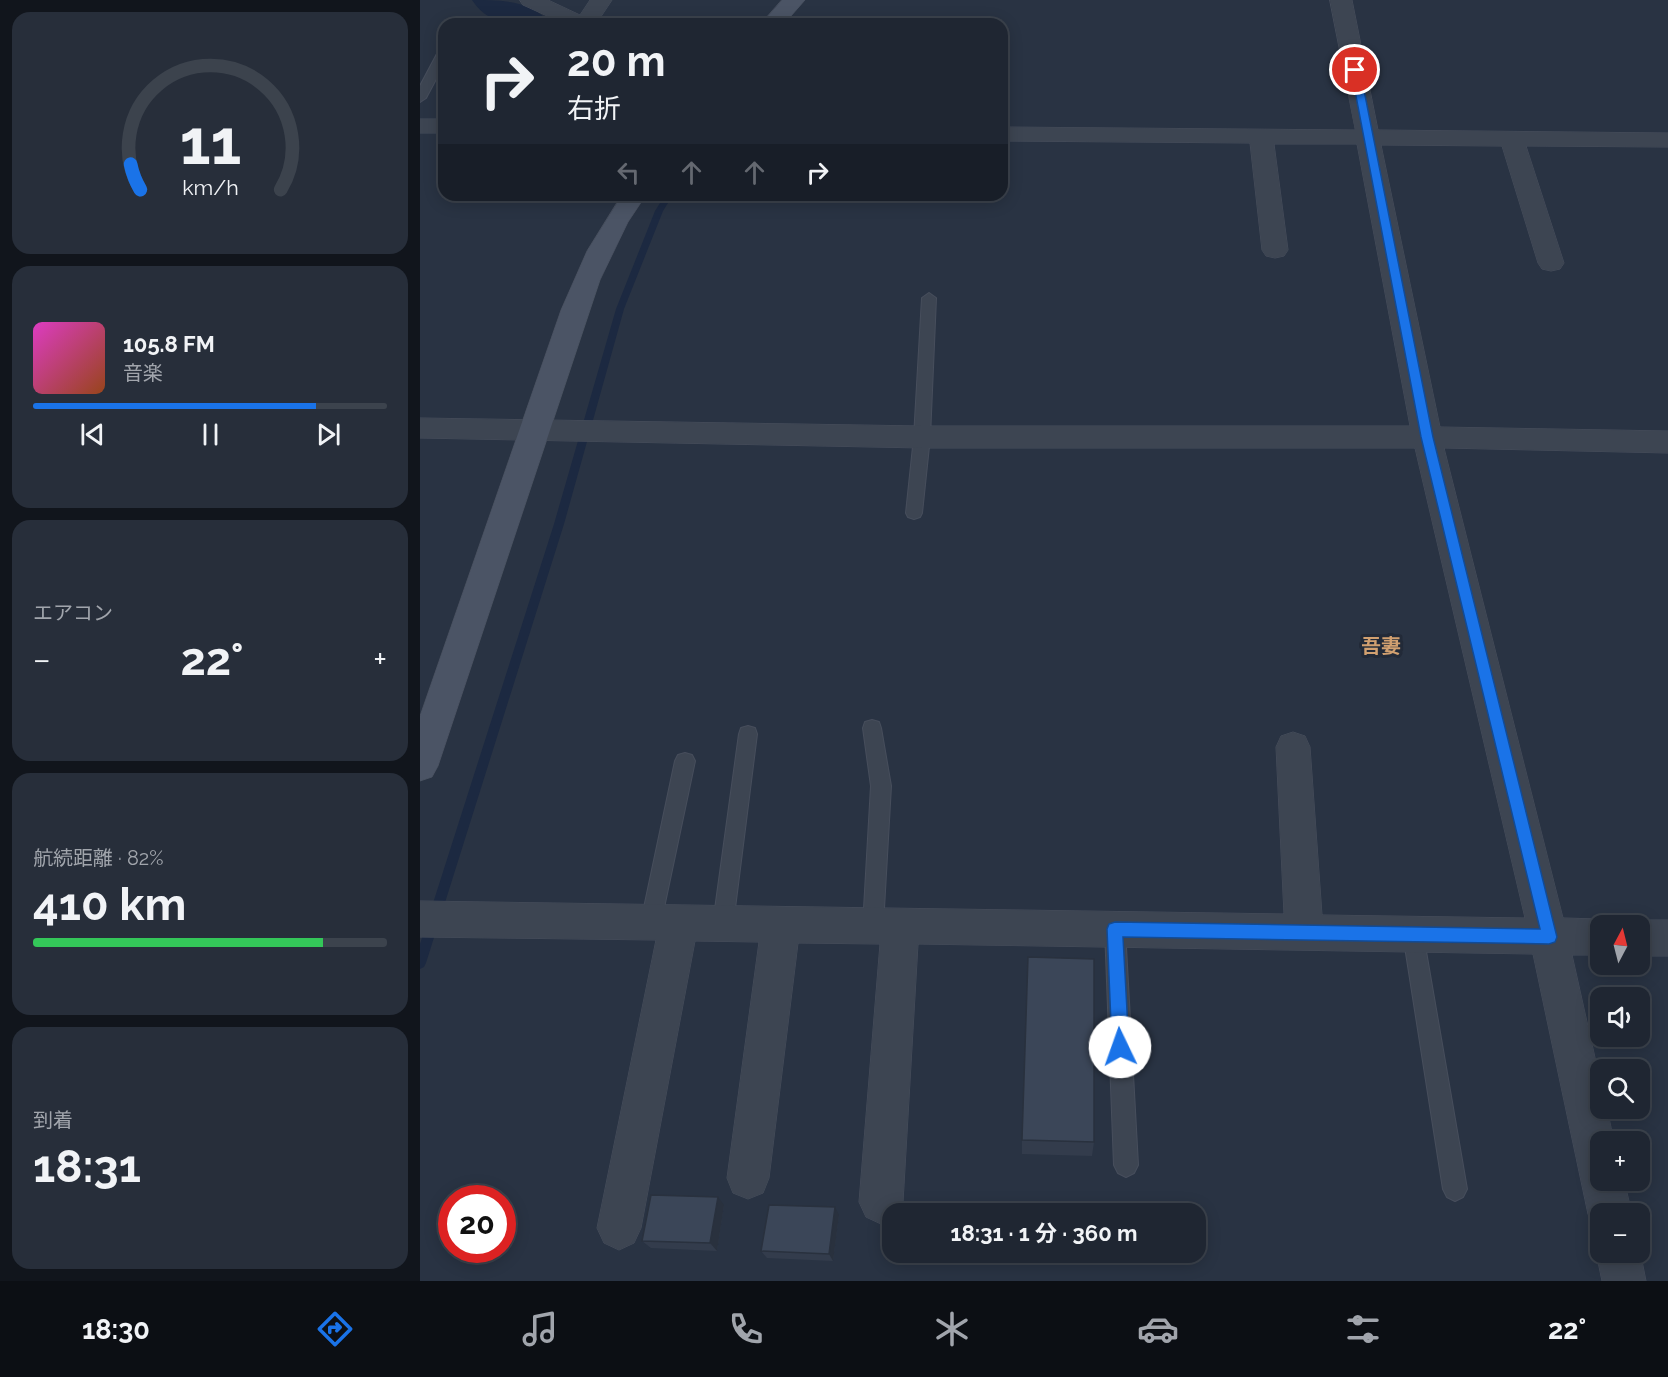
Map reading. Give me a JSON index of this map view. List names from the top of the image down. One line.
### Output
{"districts":["吾妻"],"north":"top","page":{"turn":["20 m","右折"],"song":["105.8 FM","音楽"],"tile":["エアコン",["航続距離 · 82%","410 km"],["到着","18:31"]],"heat":["−","22°","+"],"map_buttons":["+","−"],"limit":"20","trip":"18:31 · 1 分 · 360 m","tabs":["18:30","22°"],"gauge":["11","km/h"]}}
